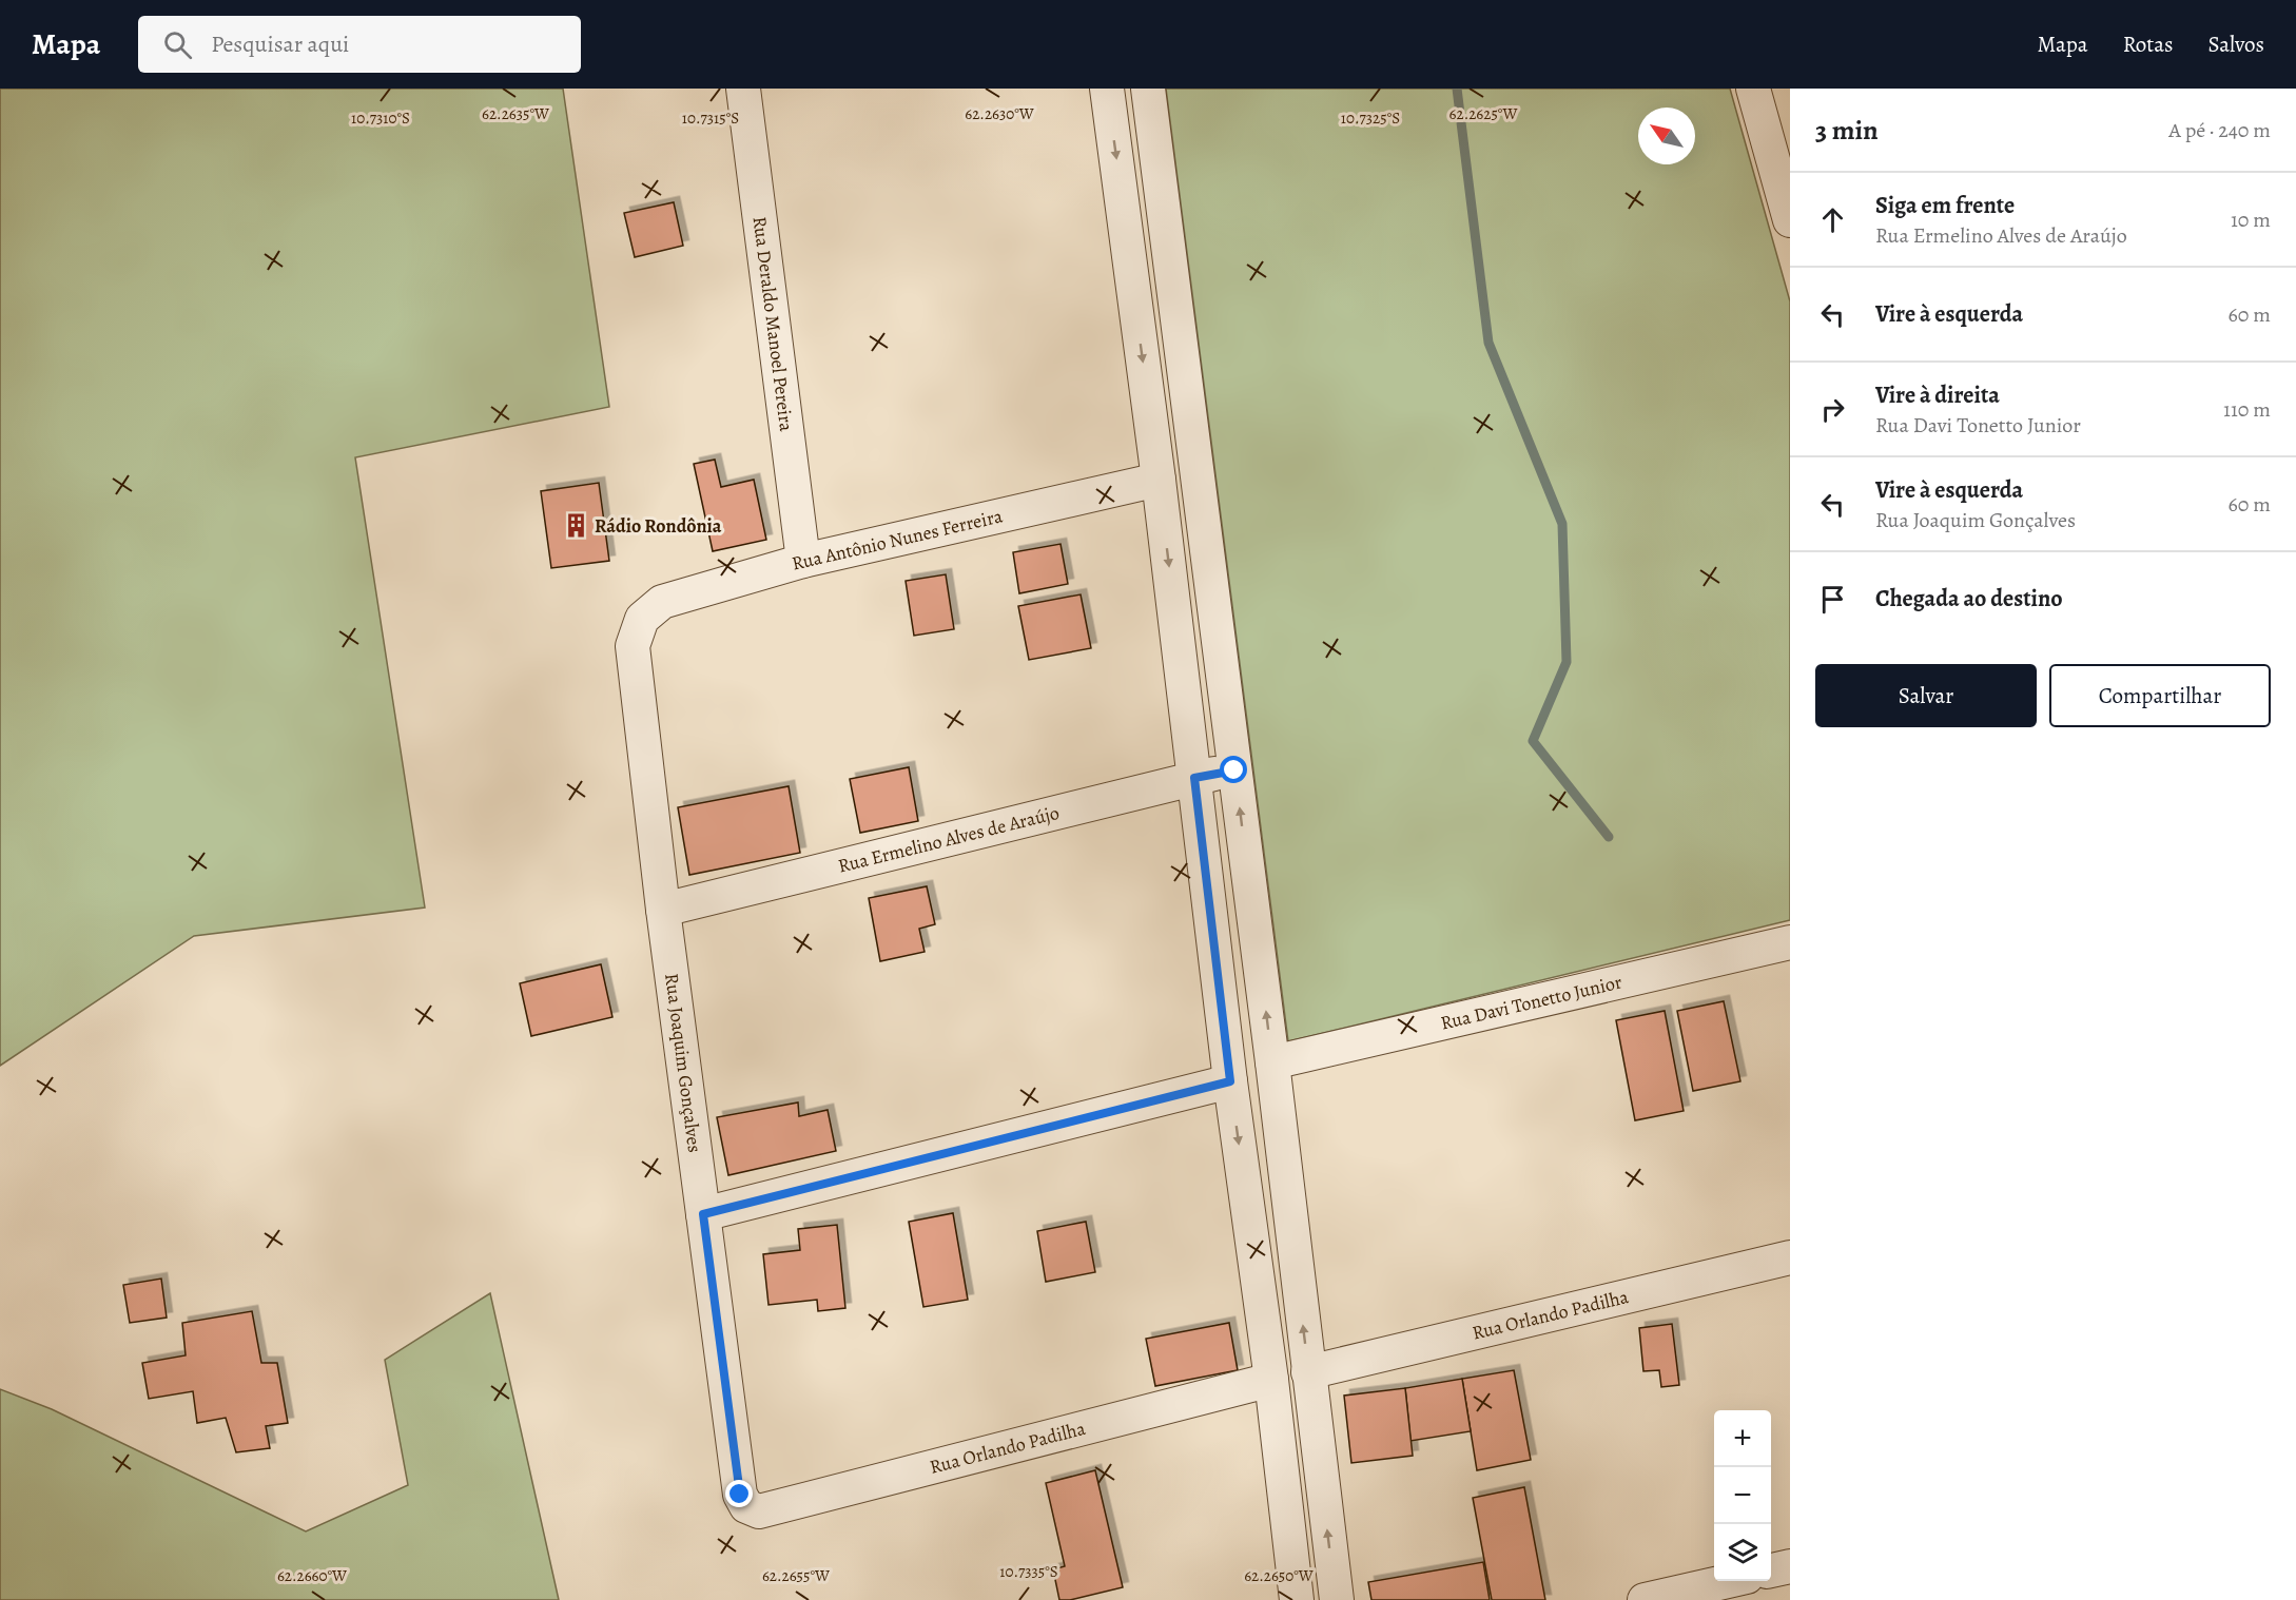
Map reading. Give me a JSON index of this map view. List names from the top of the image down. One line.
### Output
{"streets":{"street":["Rua Deraldo Manoel Pereira","Rua Antônio Nunes Ferreira","Rua Ermelino Alves de Araújo","Rua Davi Tonetto Junior","Rua Joaquim Gonçalves","Rua Orlando Padilha"]},"crossings":[["Rua Deraldo Manoel Pereira","Rua Antônio Nunes Ferreira"],["Rua Antônio Nunes Ferreira","Rua Joaquim Gonçalves"],["Rua Ermelino Alves de Araújo","Rua Joaquim Gonçalves"],["Rua Joaquim Gonçalves","Rua Orlando Padilha"]],"places":{"building":["Rádio Rondônia"]},"north":"top left","page":{"header":"Mapa","search":"Pesquisar aqui","nav":["Mapa","Rotas","Salvos"],"heading":["3 min","A pé · 240 m"],"list":[["Siga em frente","Rua Ermelino Alves de Araújo","10 m"],["Vire à esquerda","60 m"],["Vire à direita","Rua Davi Tonetto Junior","110 m"],["Vire à esquerda","Rua Joaquim Gonçalves","60 m"],"Chegada ao destino"],"buttons":["Salvar","Compartilhar"],"map_buttons":["+","−"]},"coordinates":["62.2635°W","62.2630°W","62.2625°W","10.7310°S","10.7315°S","10.7325°S","10.7335°S","62.2660°W","62.2655°W","62.2650°W"]}
